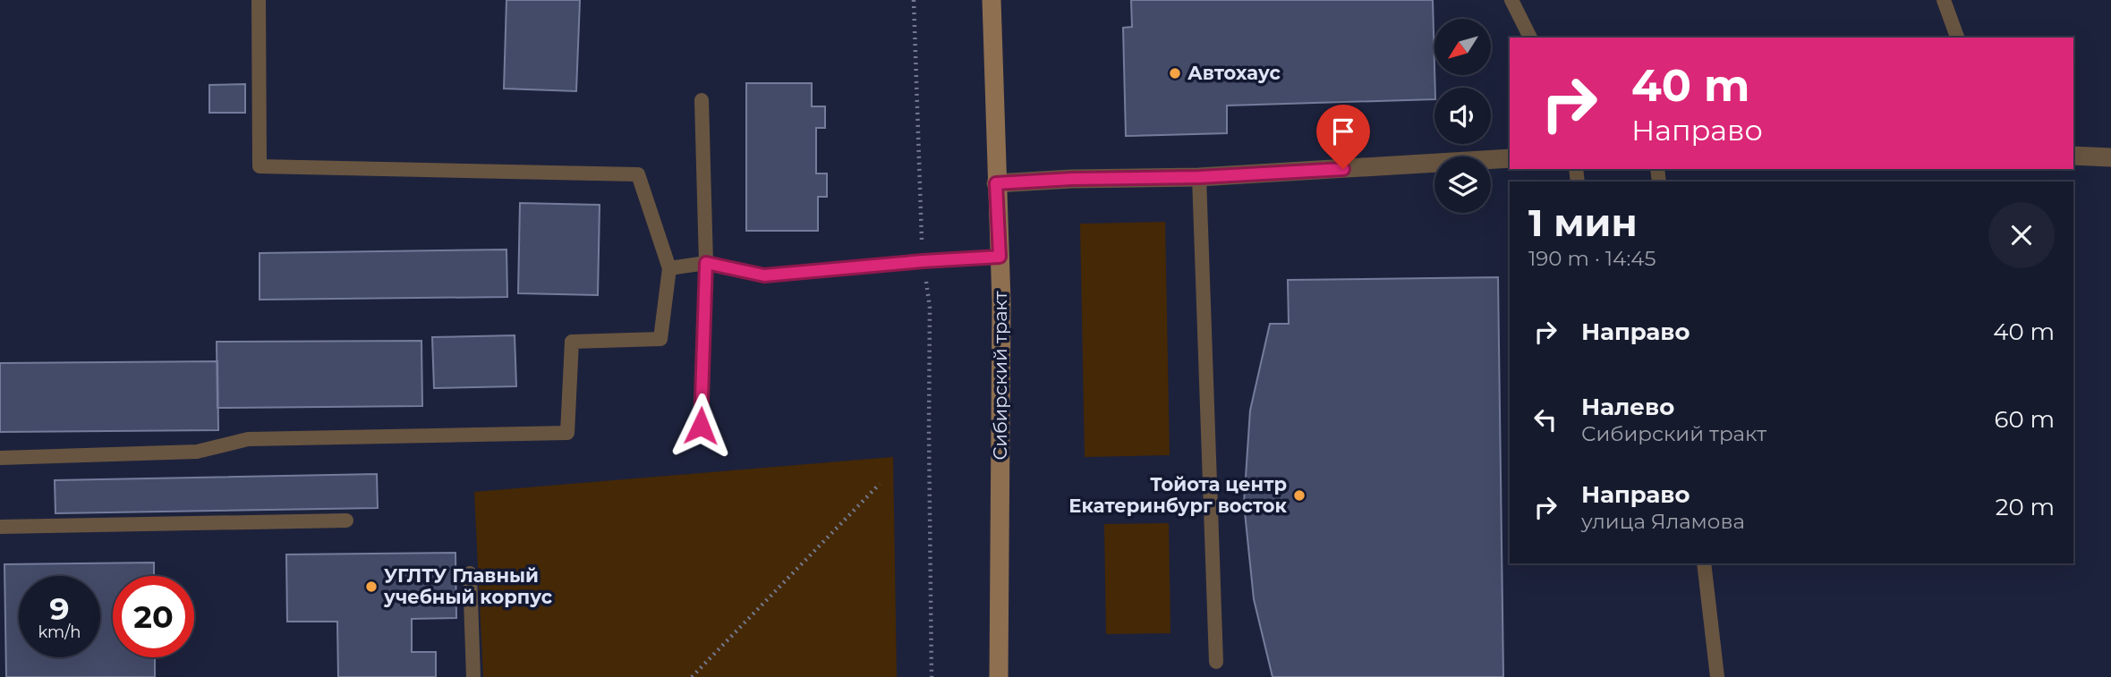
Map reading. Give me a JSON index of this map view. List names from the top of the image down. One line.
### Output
{"streets":{"main road":["Сибирский тракт"]},"places":["Автохаус","Тойота центр Екатеринбург восток","УГЛТУ Главный учебный корпус"],"north":"bottom left","page":{"turn":["40 m","Направо"],"heading":["1 мин","190 m · 14:45"],"list":[{"name":"Направо","value":"40 m"},{"name":"Налево","note":"Сибирский тракт","value":"60 m"},{"name":"Направо","note":"улица Яламова","value":"20 m"}],"speed":"9 km/h","limit":"20"}}
